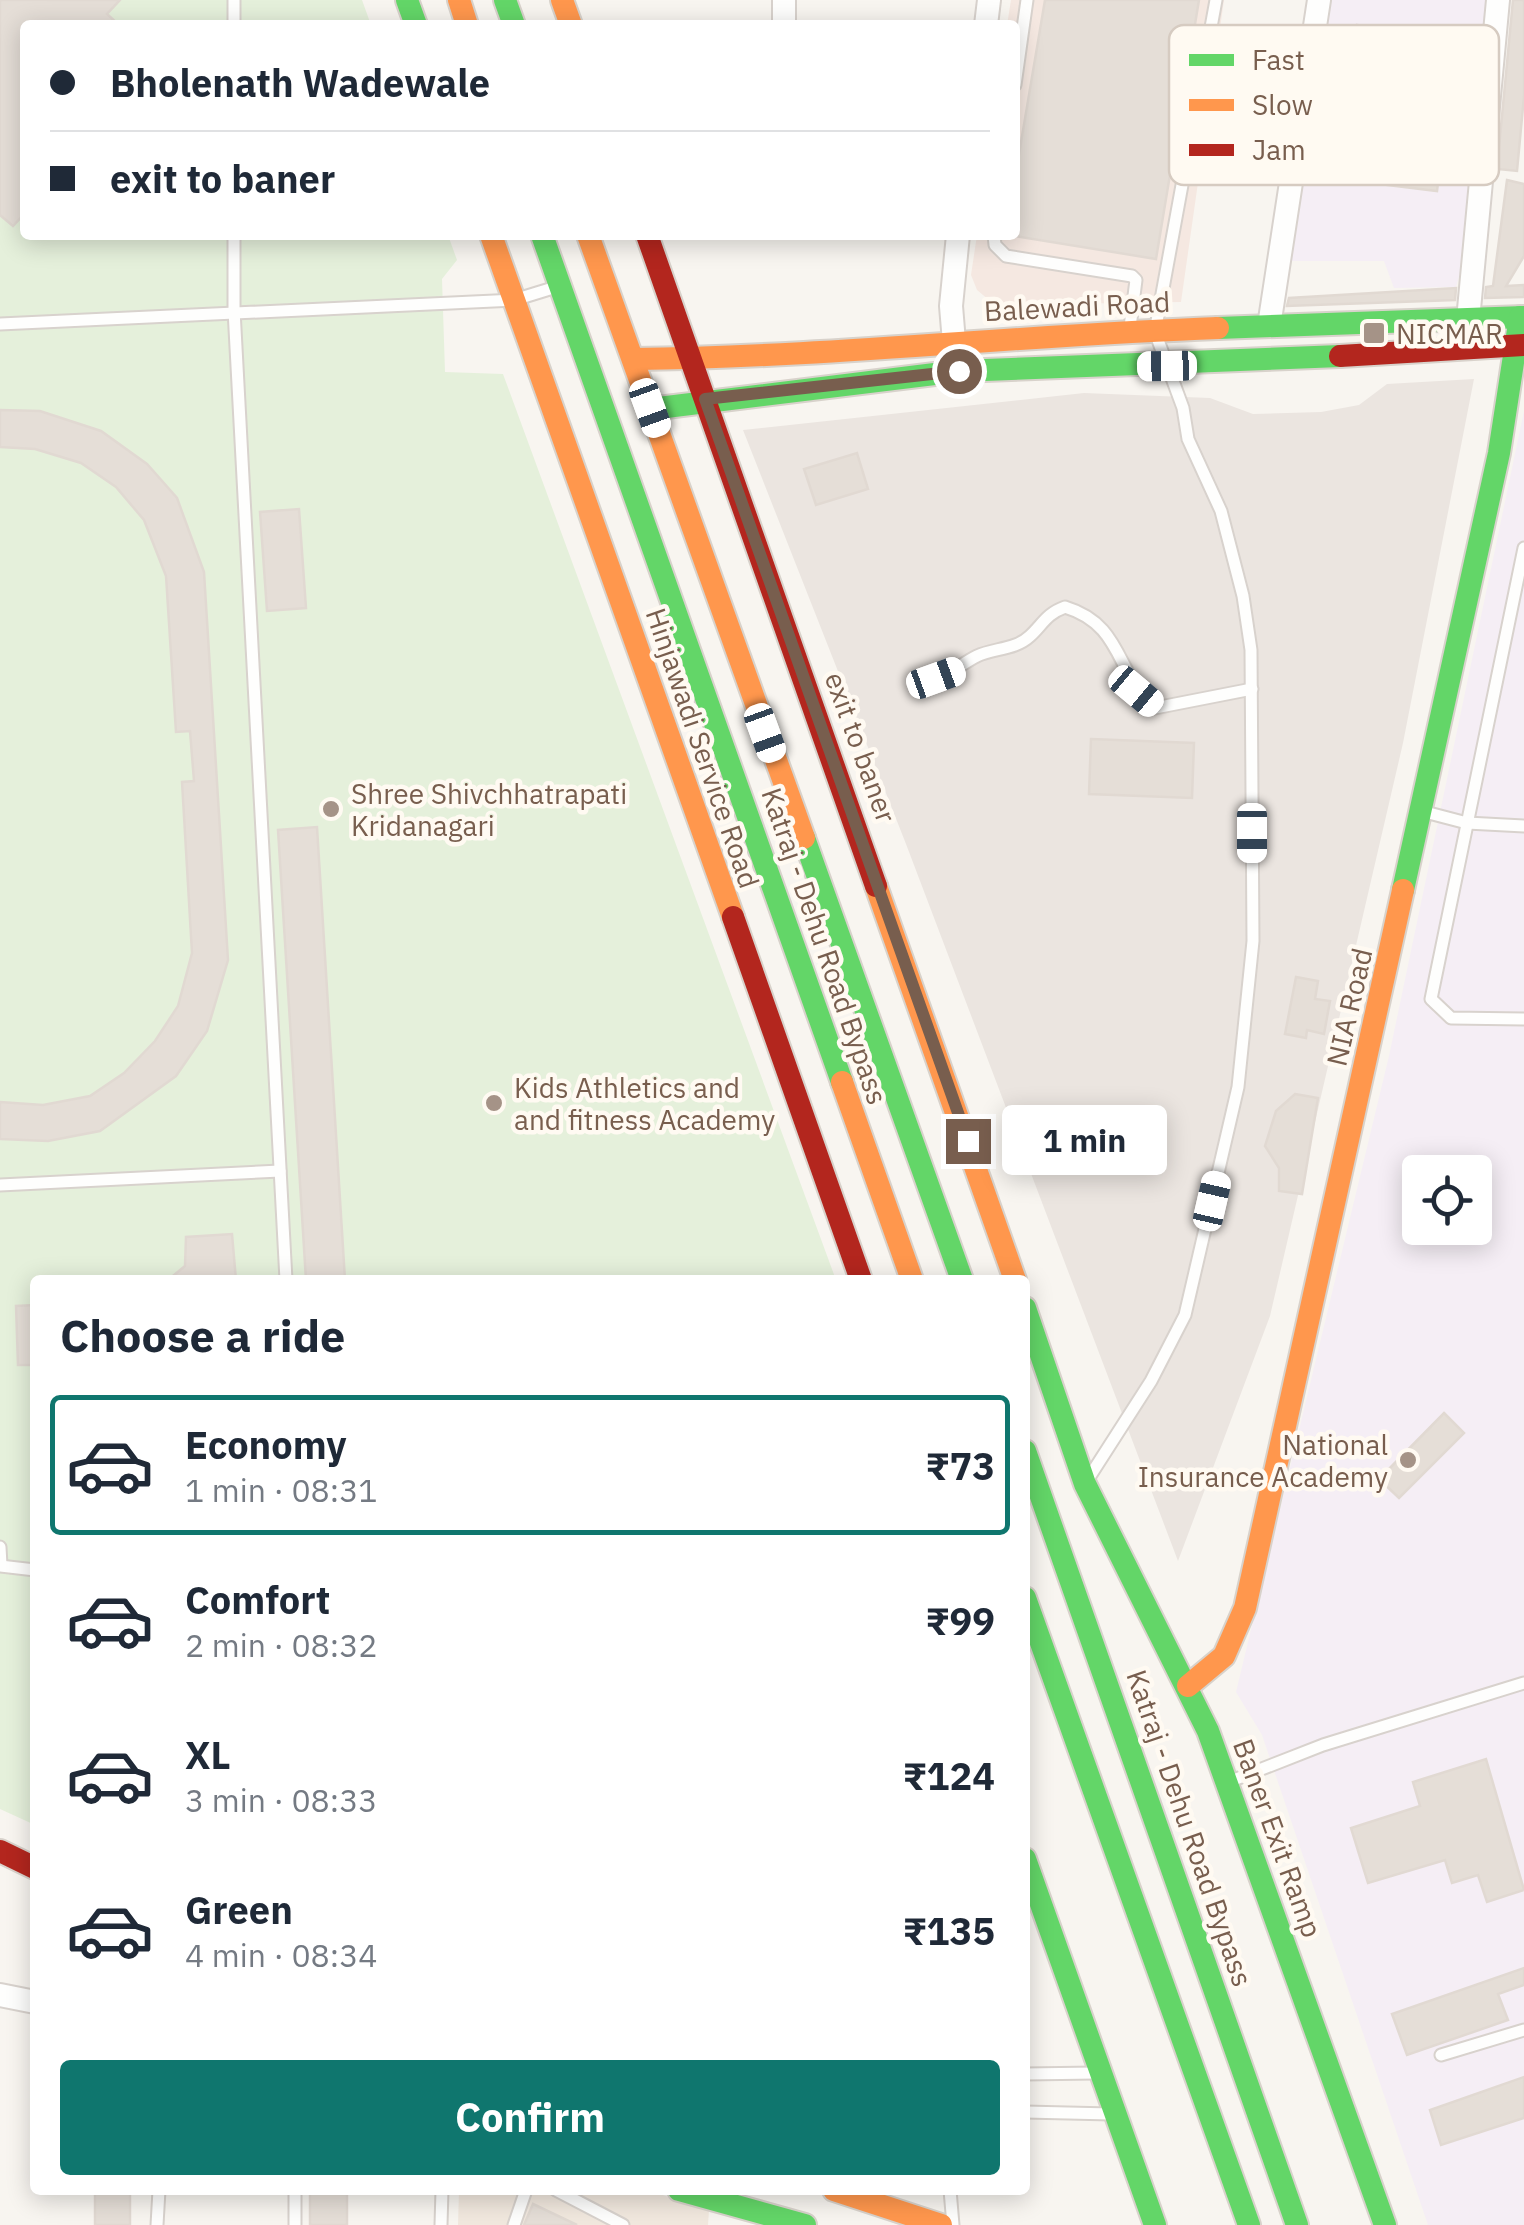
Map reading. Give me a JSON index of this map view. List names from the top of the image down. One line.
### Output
{"streets":{"main road":["Balewadi Road","exit to baner","Hinjawadi Service Road","Katraj - Dehu Road Bypass","NIA Road","Baner Exit Ramp"]},"crossings":[["Balewadi Road","exit to baner"],["Balewadi Road","Katraj - Dehu Road Bypass"],["Balewadi Road","NIA Road"],["NIA Road","Baner Exit Ramp"]],"places":{"transit":["NICMAR"],"other":["Shree Shivchhatrapati Kridanagari","Kids Athletics and and fitness Academy","National Insurance Academy"]},"legend":["Fast","Slow","Jam"],"page":{"banner":["Bholenath Wadewale","exit to baner"],"bubble":"1 min","heading":"Choose a ride","list":[{"name":"Economy","note":"1 min · 08:31","value":"₹73"},{"name":"Comfort","note":"2 min · 08:32","value":"₹99"},{"name":"XL","note":"3 min · 08:33","value":"₹124"},{"name":"Green","note":"4 min · 08:34","value":"₹135"}],"buttons":"Confirm"}}
